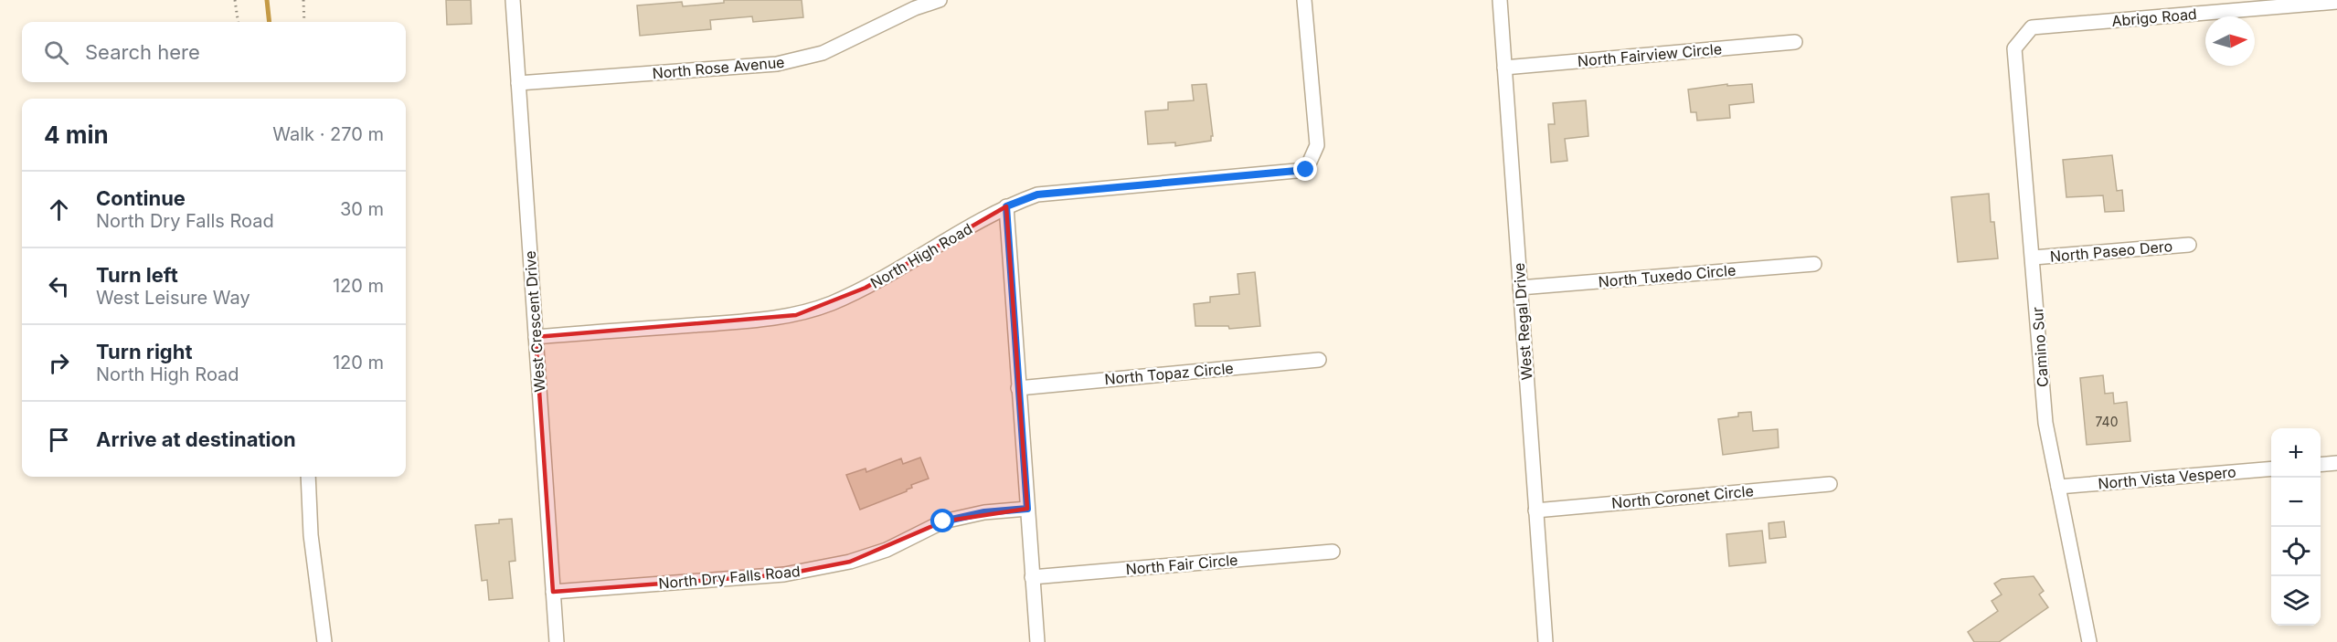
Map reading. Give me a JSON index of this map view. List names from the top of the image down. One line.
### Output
{"streets":{"street":["Abrigo Road","North Fairview Circle","North Rose Avenue","North Paseo Dero","North High Road","North Tuxedo Circle","West Crescent Drive","West Regal Drive","Camino Sur","North Topaz Circle","North Vista Vespero","North Coronet Circle","North Fair Circle","North Dry Falls Road"]},"crossings":[["Abrigo Road","Camino Sur"],["North Fairview Circle","West Regal Drive"],["North Rose Avenue","West Crescent Drive"],["North Paseo Dero","Camino Sur"],["North High Road","West Crescent Drive"],["North Tuxedo Circle","West Regal Drive"],["West Crescent Drive","North Dry Falls Road"],["West Regal Drive","North Coronet Circle"],["Camino Sur","North Vista Vespero"]],"house_numbers":["740"],"north":"right","page":{"search":"Search here","heading":["4 min","Walk · 270 m"],"list":[["Continue","North Dry Falls Road","30 m"],["Turn left","West Leisure Way","120 m"],["Turn right","North High Road","120 m"],"Arrive at destination"],"map_buttons":["+","−"]}}
